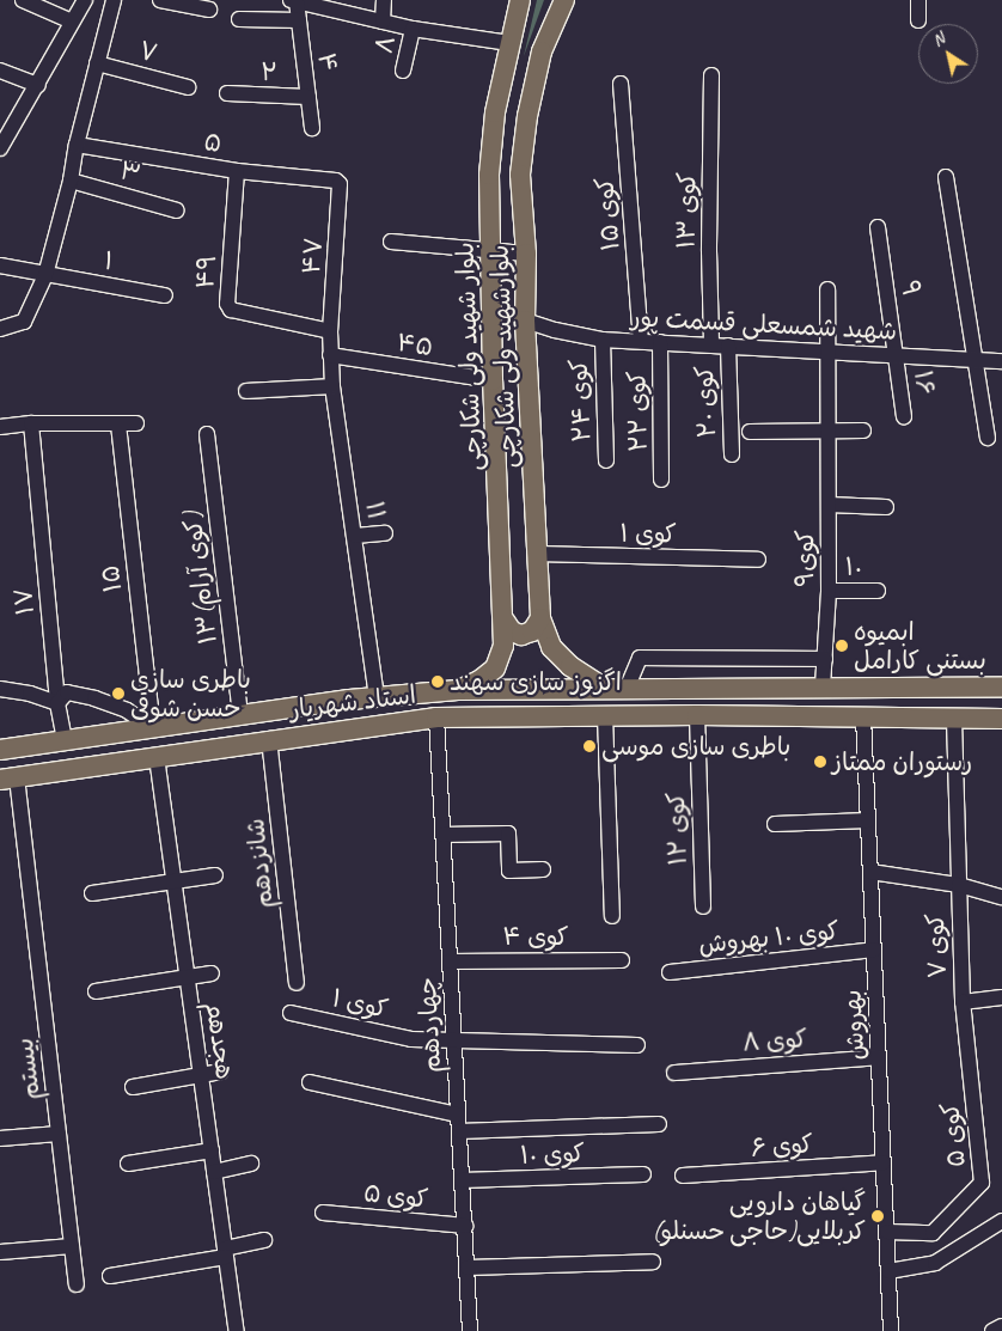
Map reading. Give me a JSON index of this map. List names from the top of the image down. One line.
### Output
{"streets":{"main road":["بلوار شهید ولی شکارچی","بلوارشهید ولی شکارچی","استاد شهریار"],"street":["۸","۷","۴","۲","۵","۳","کوی ۱۳","کوی ۱۵","۴۷","۱","۴۹","۹","شهید شمسعلی قسمت پور","۴۵","۱۶","کوی ۲۴","کوی ۲۰","کوی ۲۲","۱۱","کوی ۱","کوی۹","۱۰","۱۳(کوی آرام)","۱۵","۱۷","کوی ۱۲","شانزدهم","کوی ۴","کوی ۱۰ بهروش","کوی ۷","چهاردهم","بهروش","هجدهم","کوی ۸","بیستم","کوی ۵","کوی ۶","کوی ۱۰"]},"crossings":[["۴","۲"],["۵","۴۷"],["۵","۴۹"],["کوی ۱۳","شهید شمسعلی قسمت پور"],["کوی ۱۵","شهید شمسعلی قسمت پور"],["۴۷","۴۹"],["۴۷","۱۱"],["۴۹","۱۱"],["۹","شهید شمسعلی قسمت پور"],["۹","۱۶"],["شهید شمسعلی قسمت پور","بلوارشهید ولی شکارچی"],["شهید شمسعلی قسمت پور","۱۶"],["شهید شمسعلی قسمت پور","کوی ۲۴"],["شهید شمسعلی قسمت پور","کوی ۲۰"],["شهید شمسعلی قسمت پور","کوی ۲۲"],["شهید شمسعلی قسمت پور","کوی۹"],["۴۵","بلوار شهید ولی شکارچی"],["۴۵","۱۱"],["بلوار شهید ولی شکارچی","استاد شهریار"],["بلوارشهید ولی شکارچی","کوی ۱"],["بلوارشهید ولی شکارچی","استاد شهریار"],["۱۱","استاد شهریار"],["کوی ۱","چهاردهم"],["کوی۹","۱۰"],["کوی۹","استاد شهریار"],["۱۳(کوی آرام)","استاد شهریار"],["۱۵","استاد شهریار"],["۱۷","استاد شهریار"],["استاد شهریار","کوی ۱۲"],["استاد شهریار","شانزدهم"],["استاد شهریار","کوی ۷"],["استاد شهریار","چهاردهم"],["استاد شهریار","بهروش"],["استاد شهریار","هجدهم"],["استاد شهریار","بیستم"],["کوی ۴","چهاردهم"],["کوی ۱۰ بهروش","بهروش"],["کوی ۷","کوی ۵"],["چهاردهم","کوی ۵"],["چهاردهم","کوی ۱۰"],["بهروش","کوی ۸"],["بهروش","کوی ۵"],["بهروش","کوی ۶"]],"places":["ابمیوه بستنی کارامل","اگزوز سازی سهند","باطری سازی حسن شوقی","باطری سازی موسی","رستوران ممتاز","گیاهان دارویی کربلایی(حاجی حسنلو)"],"north":"top left"}
